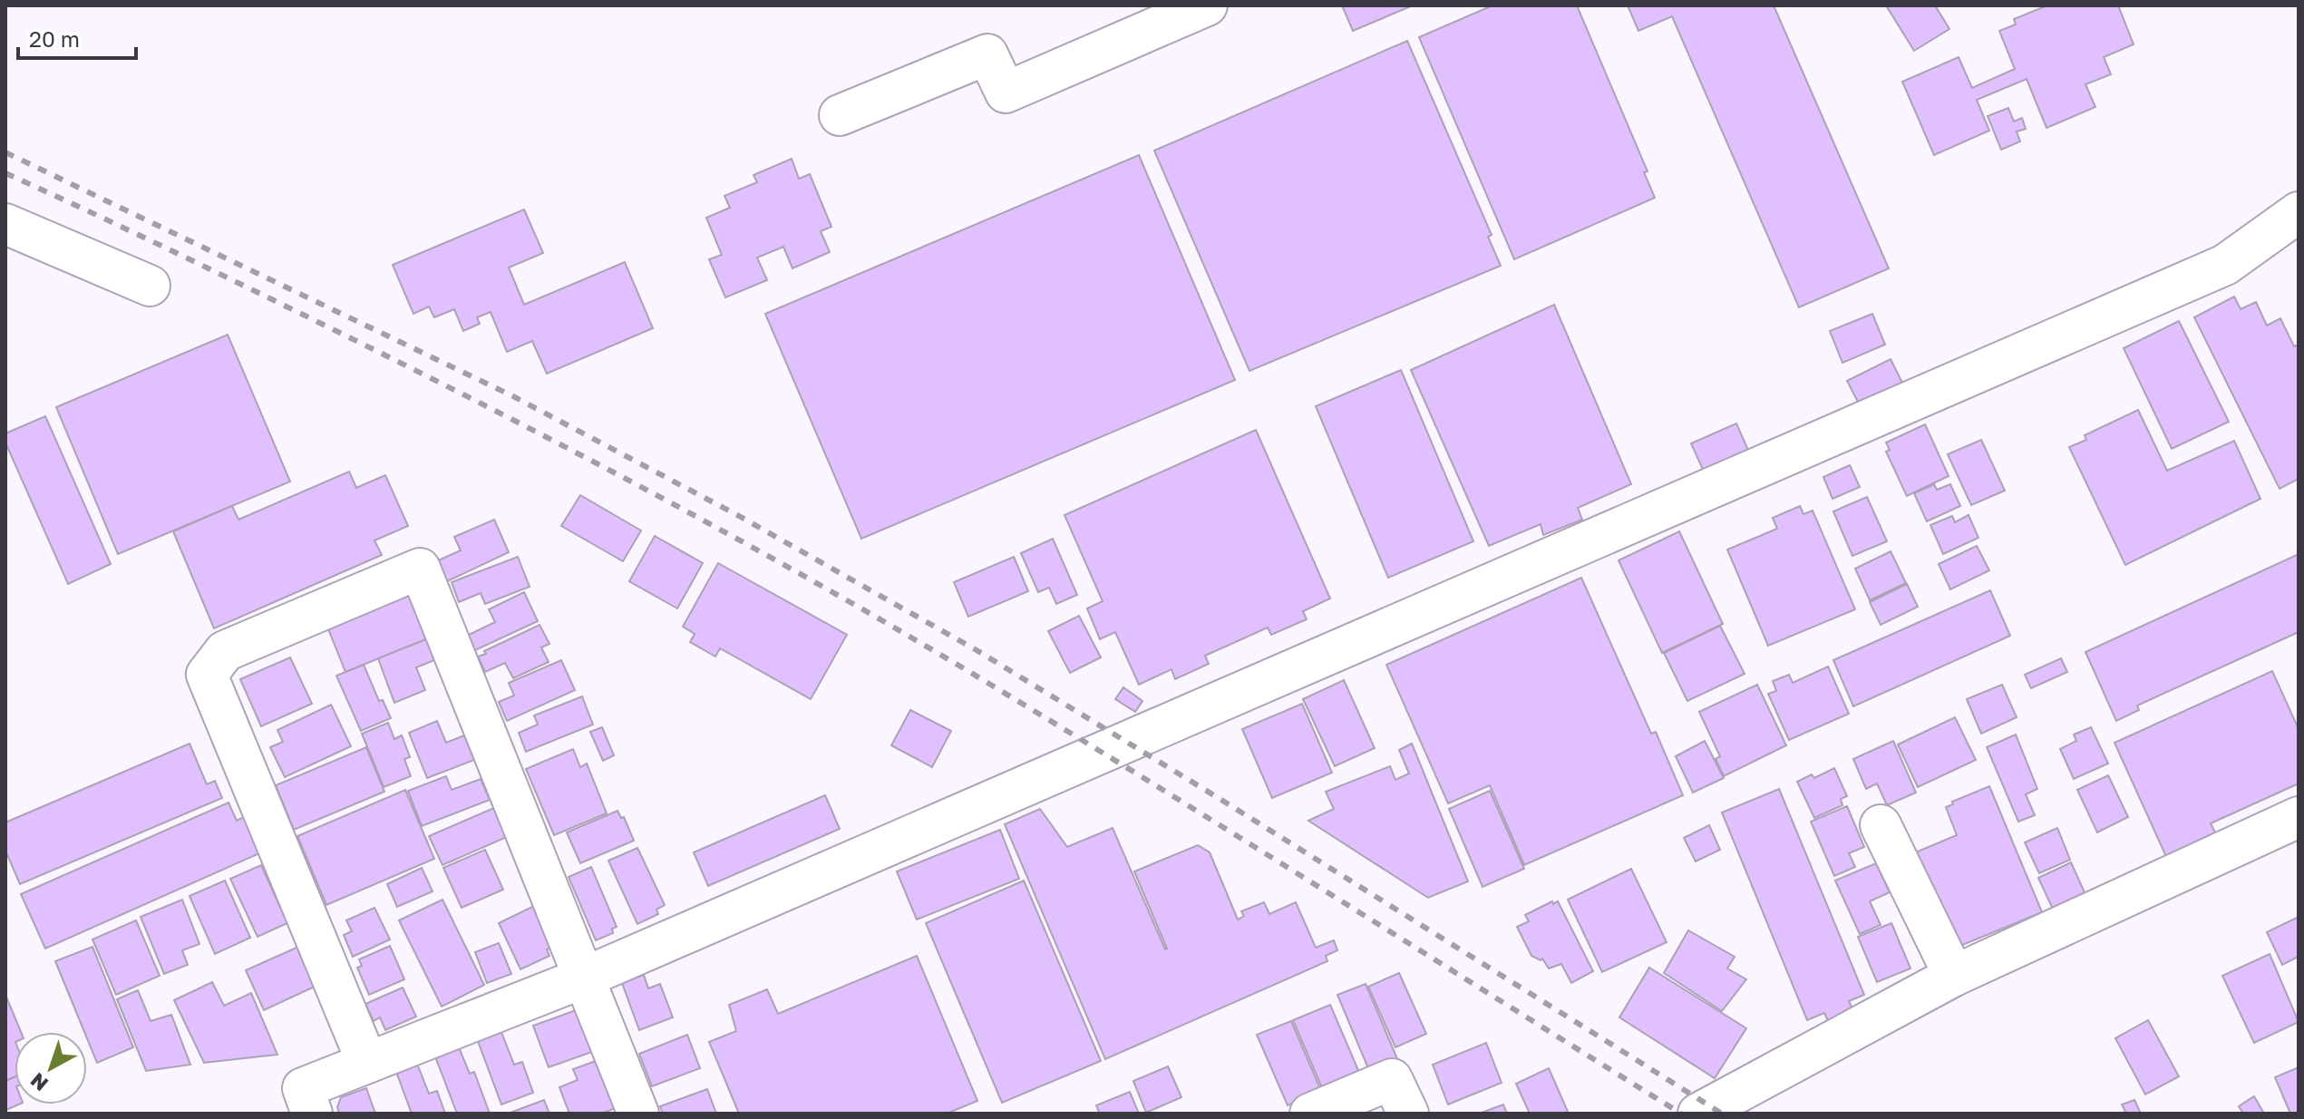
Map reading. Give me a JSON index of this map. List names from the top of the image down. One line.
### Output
{"scale_bar":"20 m","north":"bottom left"}
